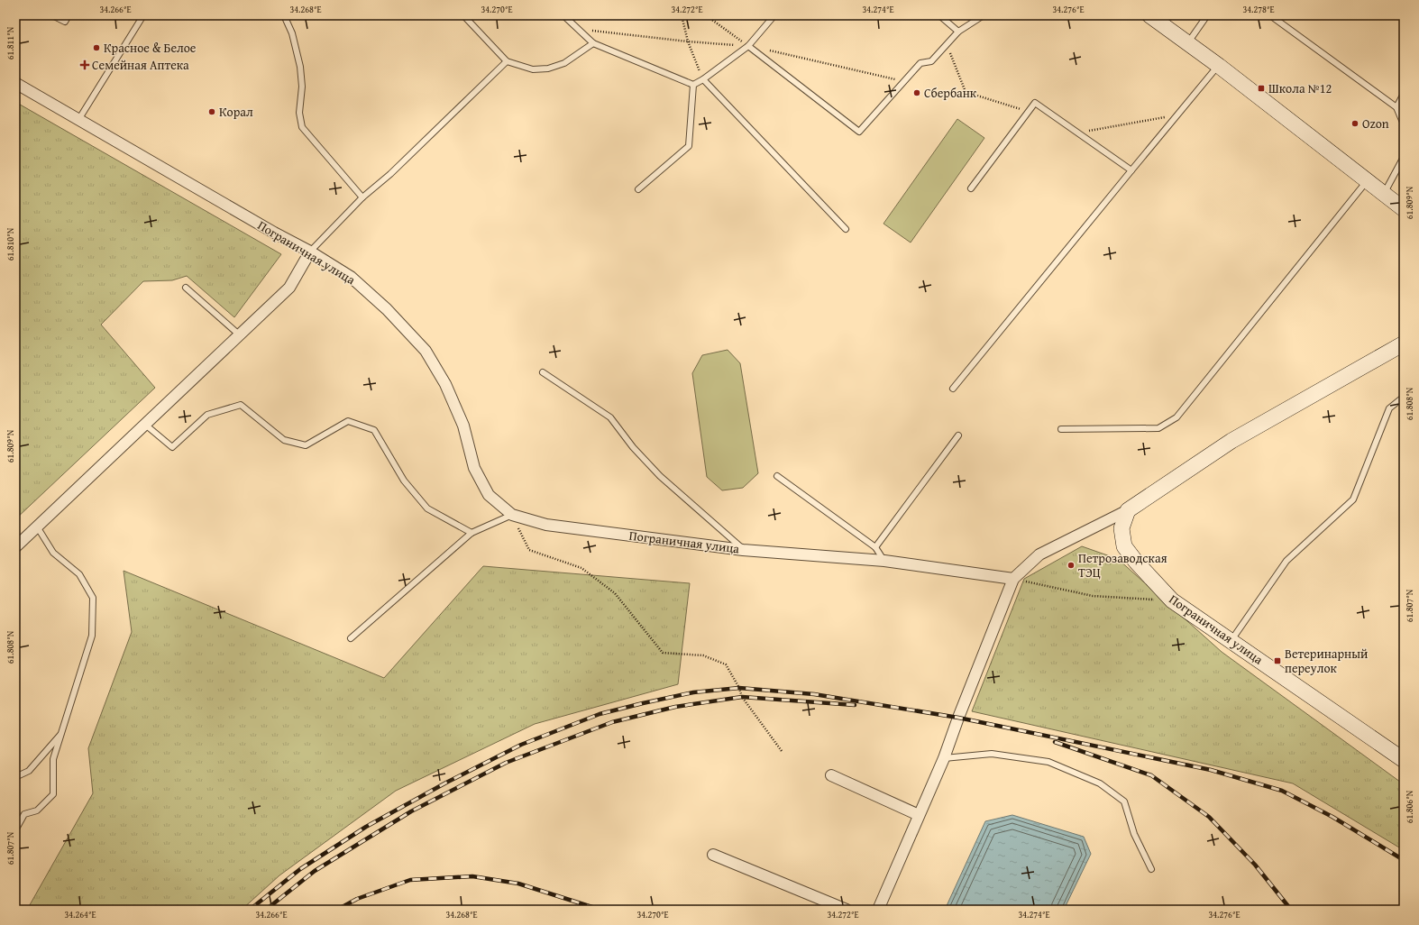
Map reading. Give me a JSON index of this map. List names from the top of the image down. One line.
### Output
{"streets":{"main road":["Пограничная улица"]},"places":{"other":["Красное & Белое","Сбербанк","Корал","Ozon","Петрозаводская ТЭЦ"],"health":["Семейная Аптека"],"transit":["Школа №12","Ветеринарный переулок"]},"coordinates":["34.266°E","34.268°E","34.270°E","34.272°E","34.274°E","34.276°E","34.278°E","61.811°N","61.809°N","61.810°N","61.808°N","61.807°N","61.806°N","34.264°E"]}
